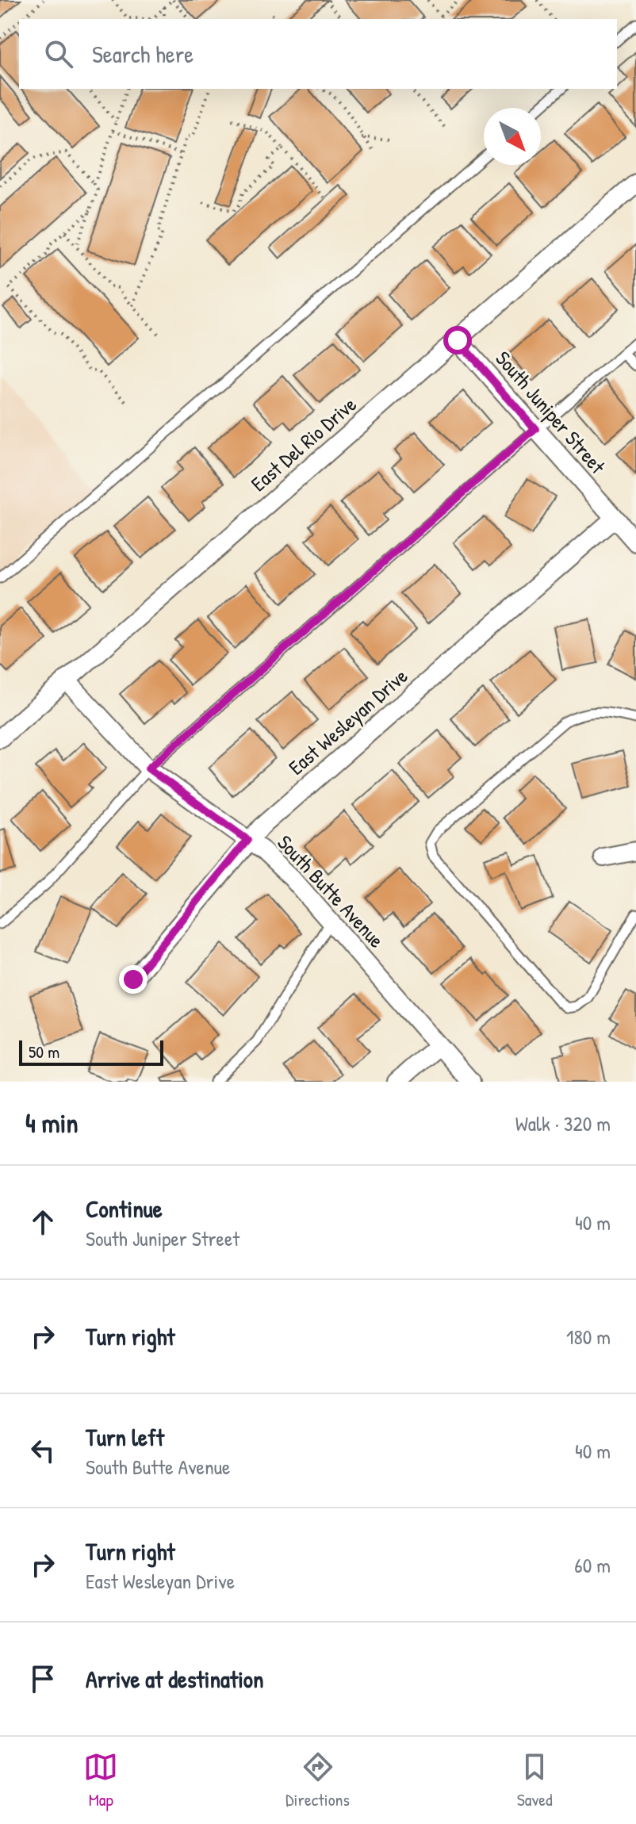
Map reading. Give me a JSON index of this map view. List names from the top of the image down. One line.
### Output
{"streets":{"street":["South Juniper Street","East Del Rio Drive","East Wesleyan Drive","South Butte Avenue"]},"crossings":[["South Juniper Street","East Del Rio Drive"],["South Juniper Street","East Wesleyan Drive"],["East Del Rio Drive","South Butte Avenue"],["East Wesleyan Drive","South Butte Avenue"]],"scale_bar":"50 m","north":"bottom right","page":{"search":"Search here","scale":"50 m","heading":["4 min","Walk · 320 m"],"list":[["Continue","South Juniper Street","40 m"],["Turn right","180 m"],["Turn left","South Butte Avenue","40 m"],["Turn right","East Wesleyan Drive","60 m"],"Arrive at destination"],"nav":["Map","Directions","Saved"]}}
